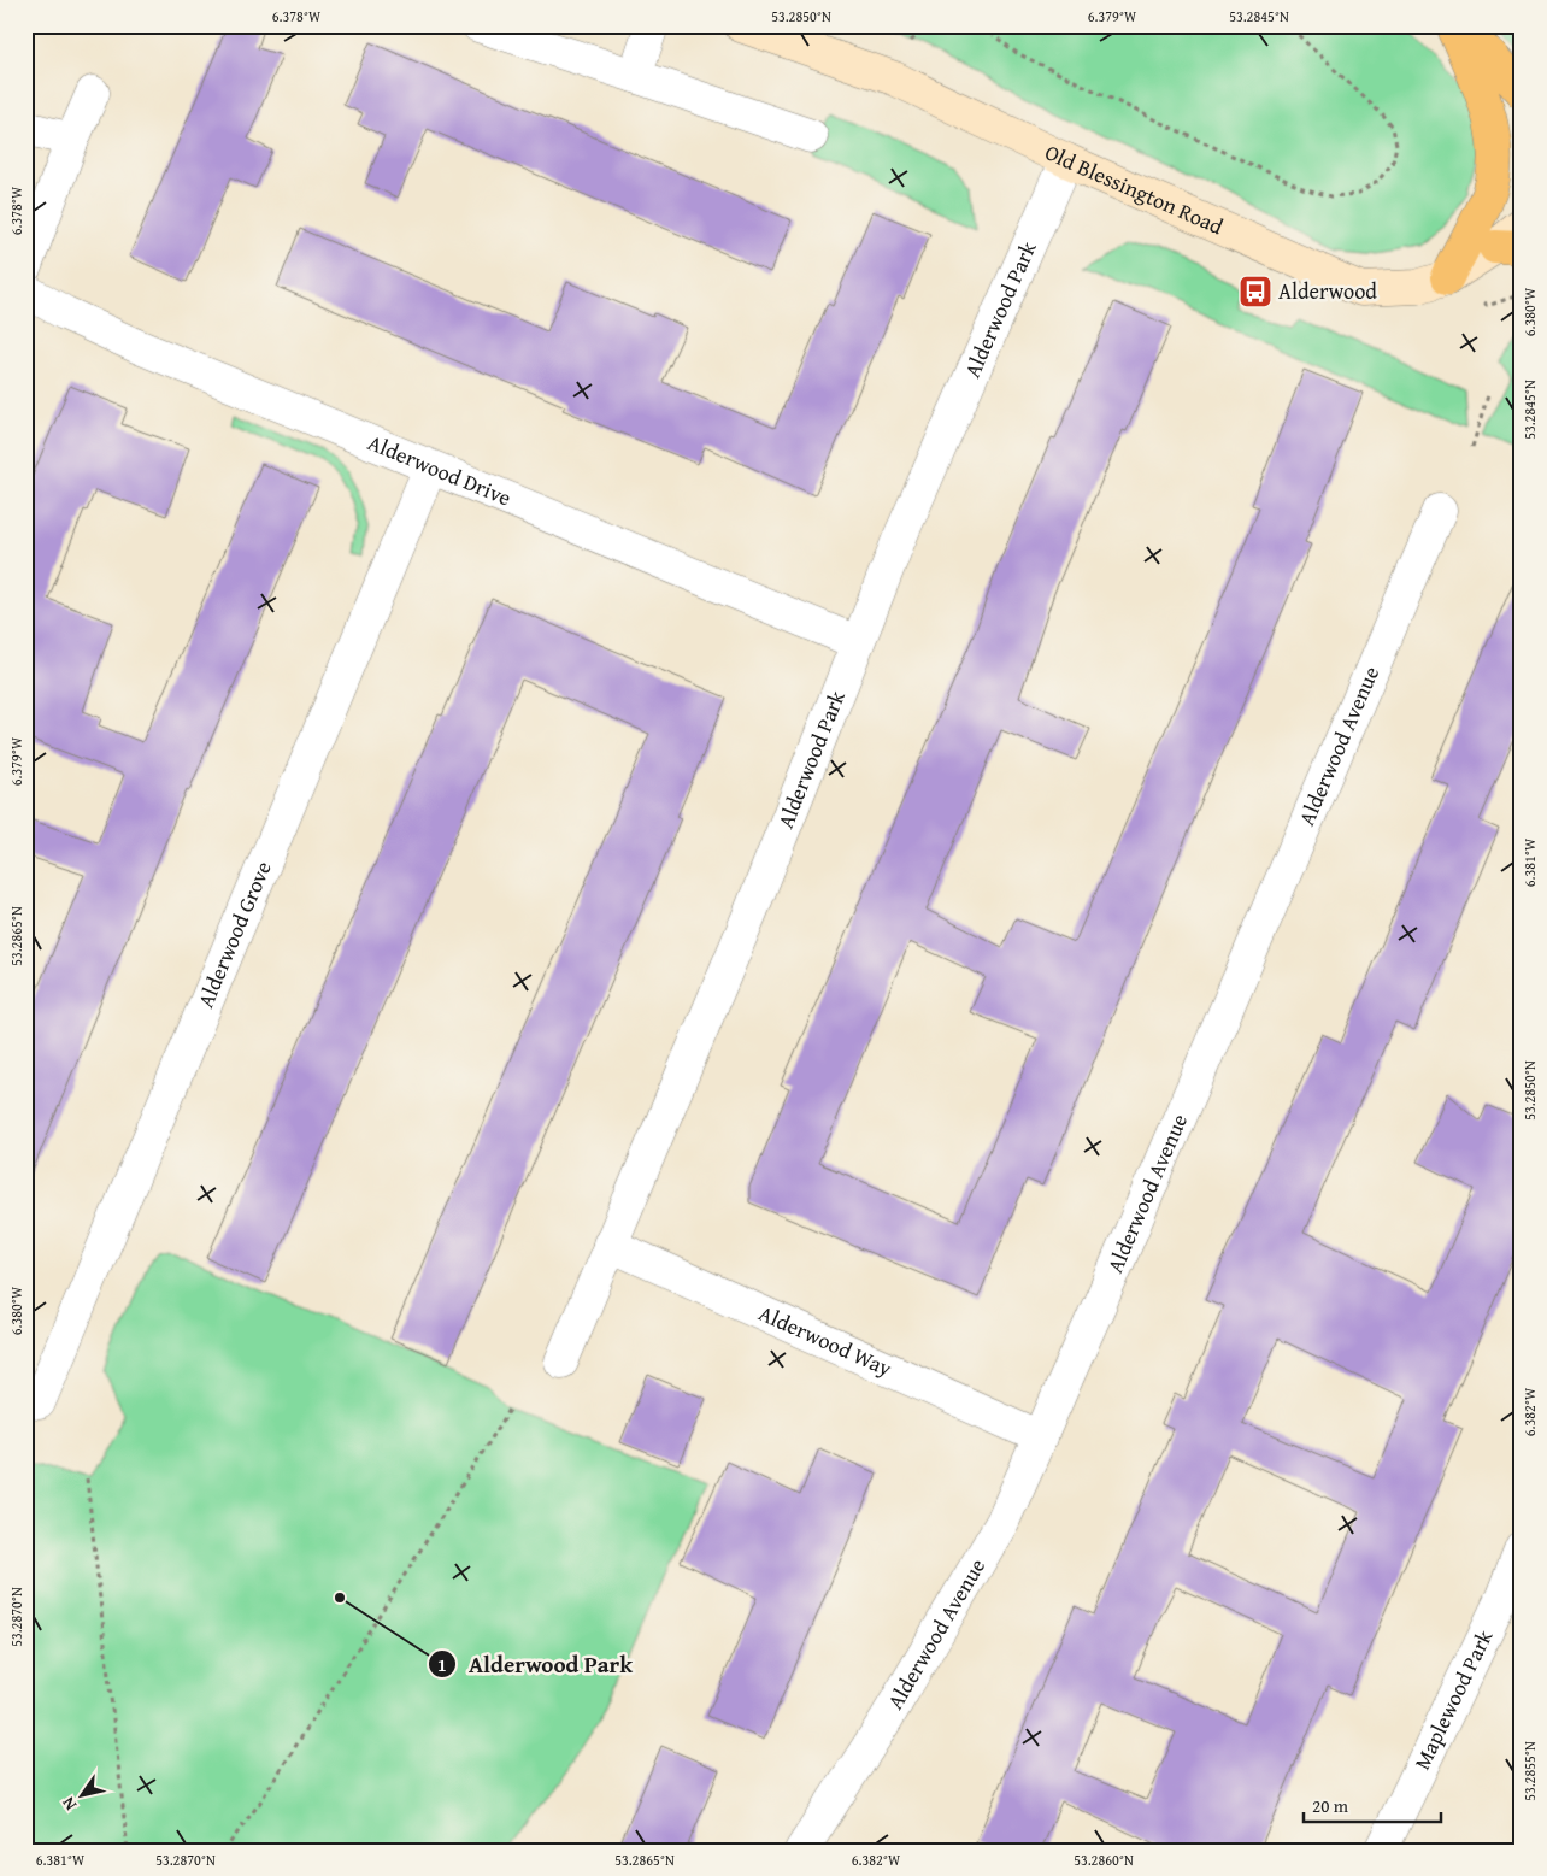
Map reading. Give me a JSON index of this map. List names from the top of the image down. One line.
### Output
{"streets":{"street":["Old Blessington Road","Alderwood Park","Alderwood Drive","Alderwood Avenue","Alderwood Grove","Alderwood Way","Maplewood Park"]},"crossings":[["Old Blessington Road","Alderwood Park"],["Alderwood Park","Alderwood Drive"],["Alderwood Park","Alderwood Way"],["Alderwood Drive","Alderwood Grove"],["Alderwood Avenue","Alderwood Way"]],"places":{"bus stop":["Alderwood"],"other":["Alderwood Park"]},"scale_bar":"20 m","north":"bottom left","coordinates":["6.378°W","53.2850°N","6.379°W","53.2845°N","6.380°W","6.381°W","53.2865°N","6.382°W","53.2870°N","53.2855°N","53.2860°N"]}
